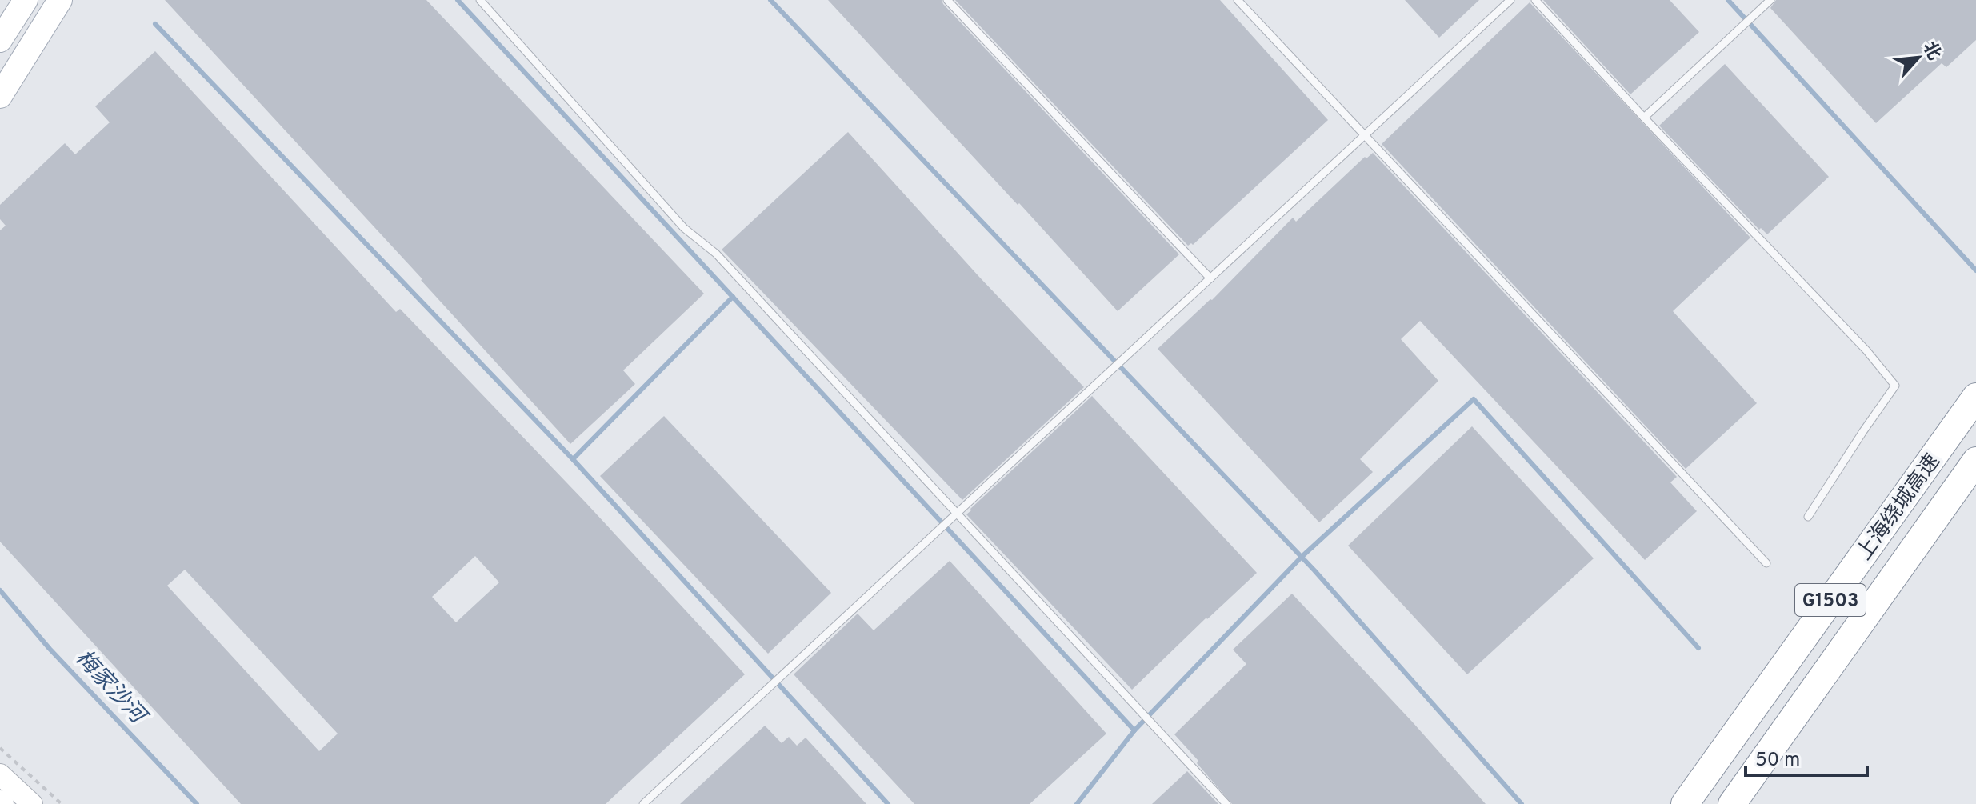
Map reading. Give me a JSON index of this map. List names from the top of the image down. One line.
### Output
{"streets":{"highway":["上海绕城高速","G1503"]},"water":["梅家沙河"],"scale_bar":"50 m","north":"top right"}
